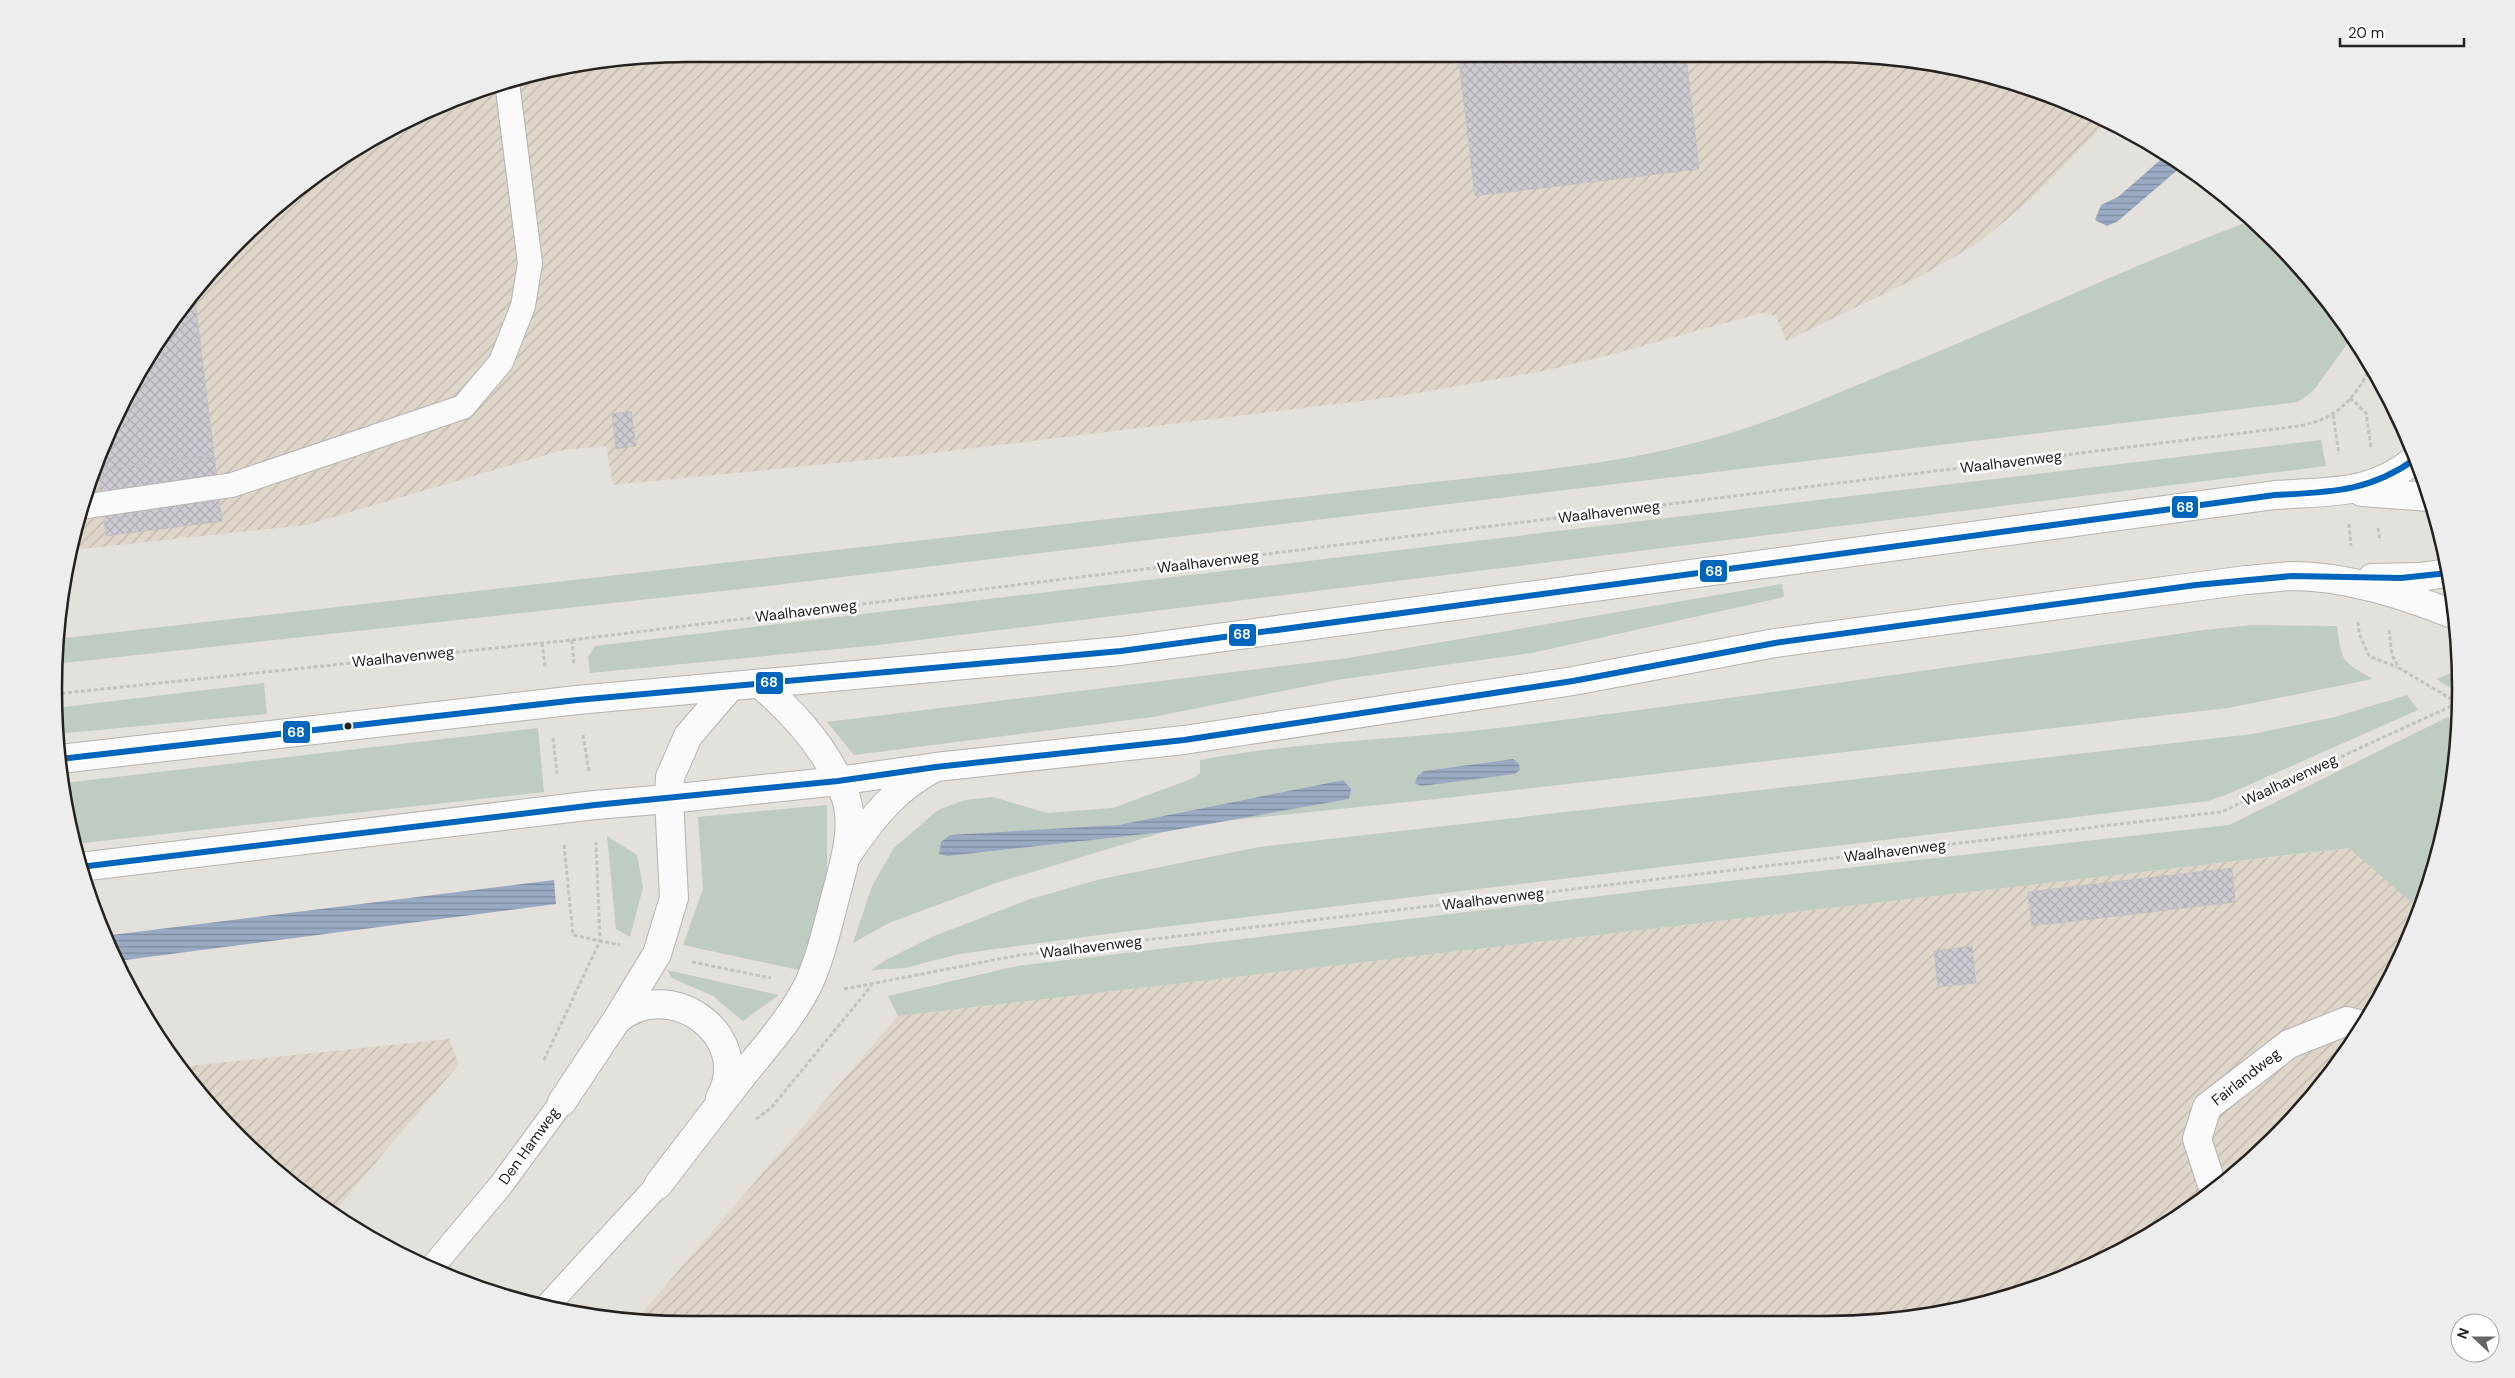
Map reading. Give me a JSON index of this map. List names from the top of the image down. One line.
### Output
{"streets":{"street":["Fairlandweg","Den Hamweg"],"path":["Waalhavenweg"]},"crossings":[["Waalhavenweg","Den Hamweg"]],"lines":["transit line 68"],"scale_bar":"20 m","north":"left"}
